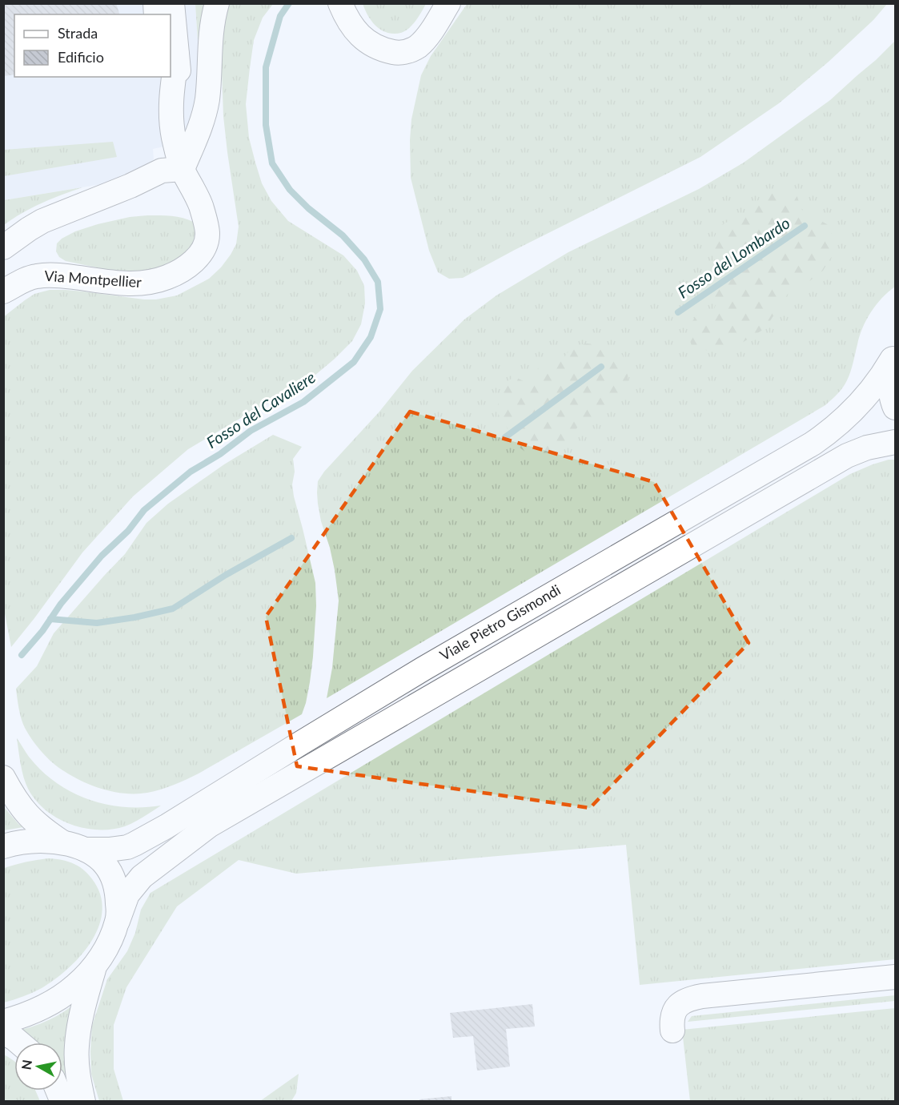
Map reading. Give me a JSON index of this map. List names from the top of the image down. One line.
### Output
{"streets":{"street":["Via Montpellier","Viale Pietro Gismondi"]},"water":["Fosso del Lombardo","Fosso del Cavaliere"],"legend":["Strada","Edificio"],"north":"left"}
